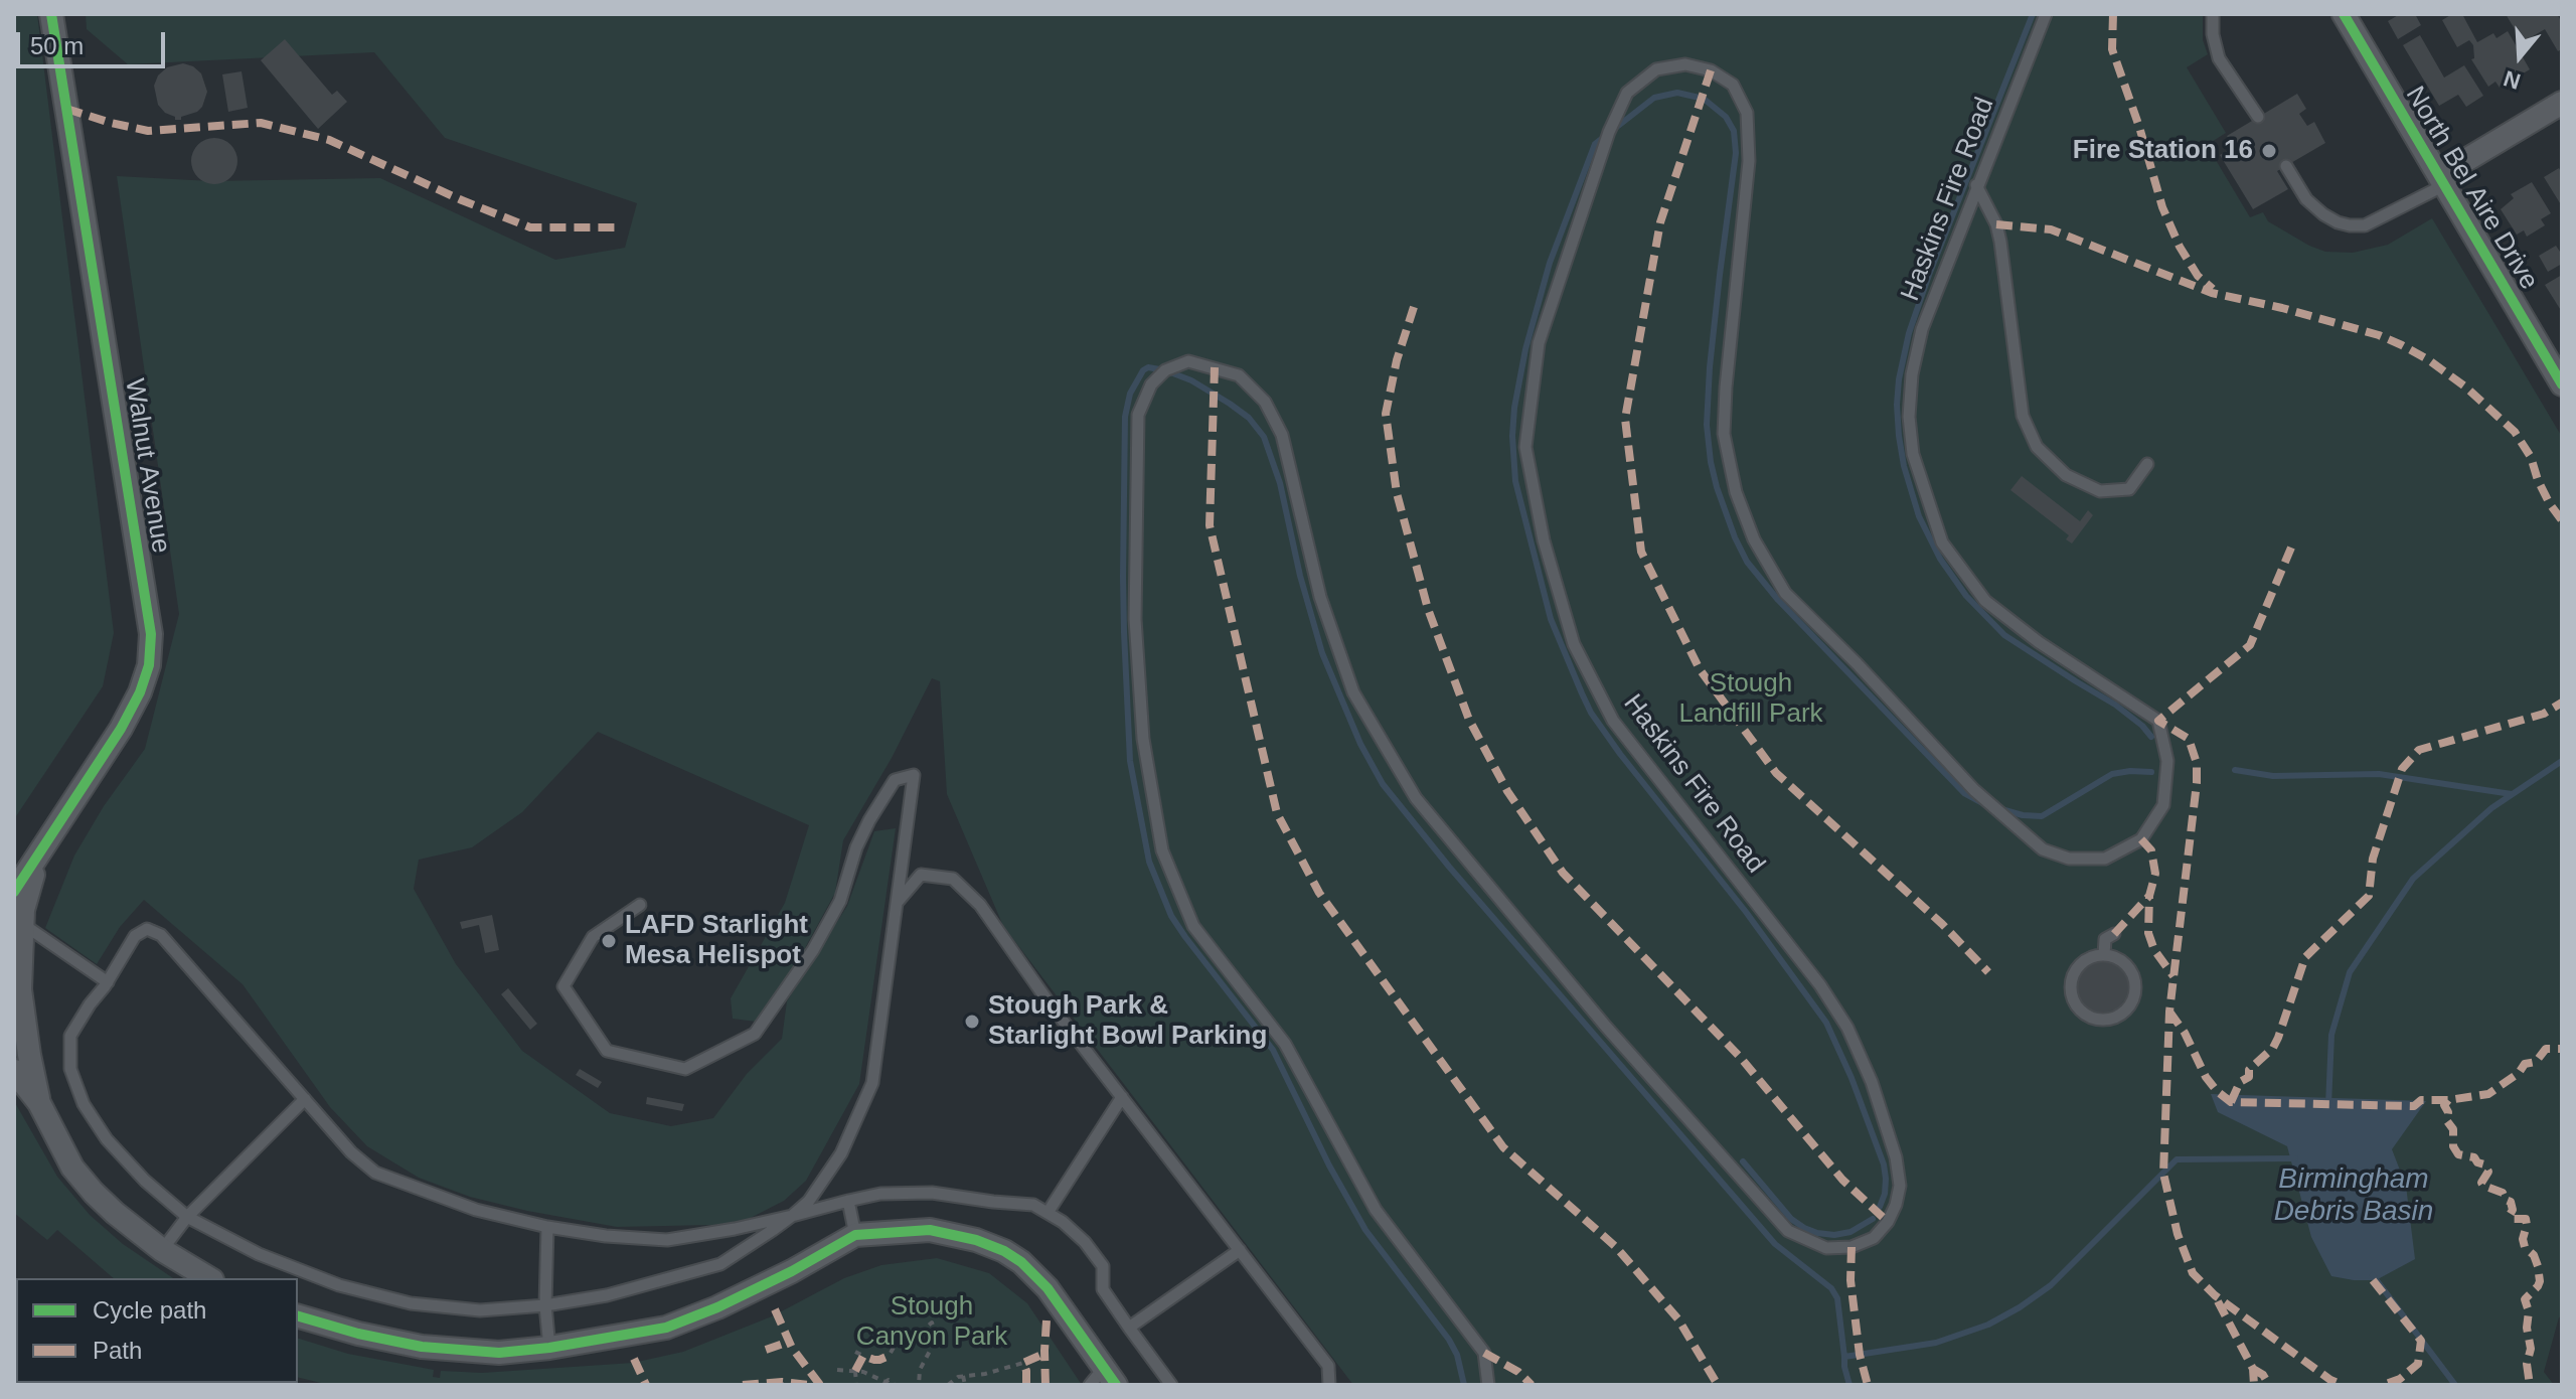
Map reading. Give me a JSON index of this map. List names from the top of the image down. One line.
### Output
{"streets":{"street":["North Bel Aire Drive","Walnut Avenue"],"lane":["Haskins Fire Road"]},"water":["Birmingham Debris Basin"],"parks":["Stough Landfill Park","Stough Canyon Park"],"places":["Fire Station 16","LAFD Starlight Mesa Helispot","Stough Park & Starlight Bowl Parking"],"legend":["Cycle path","Path"],"scale_bar":"50 m","north":"bottom"}
